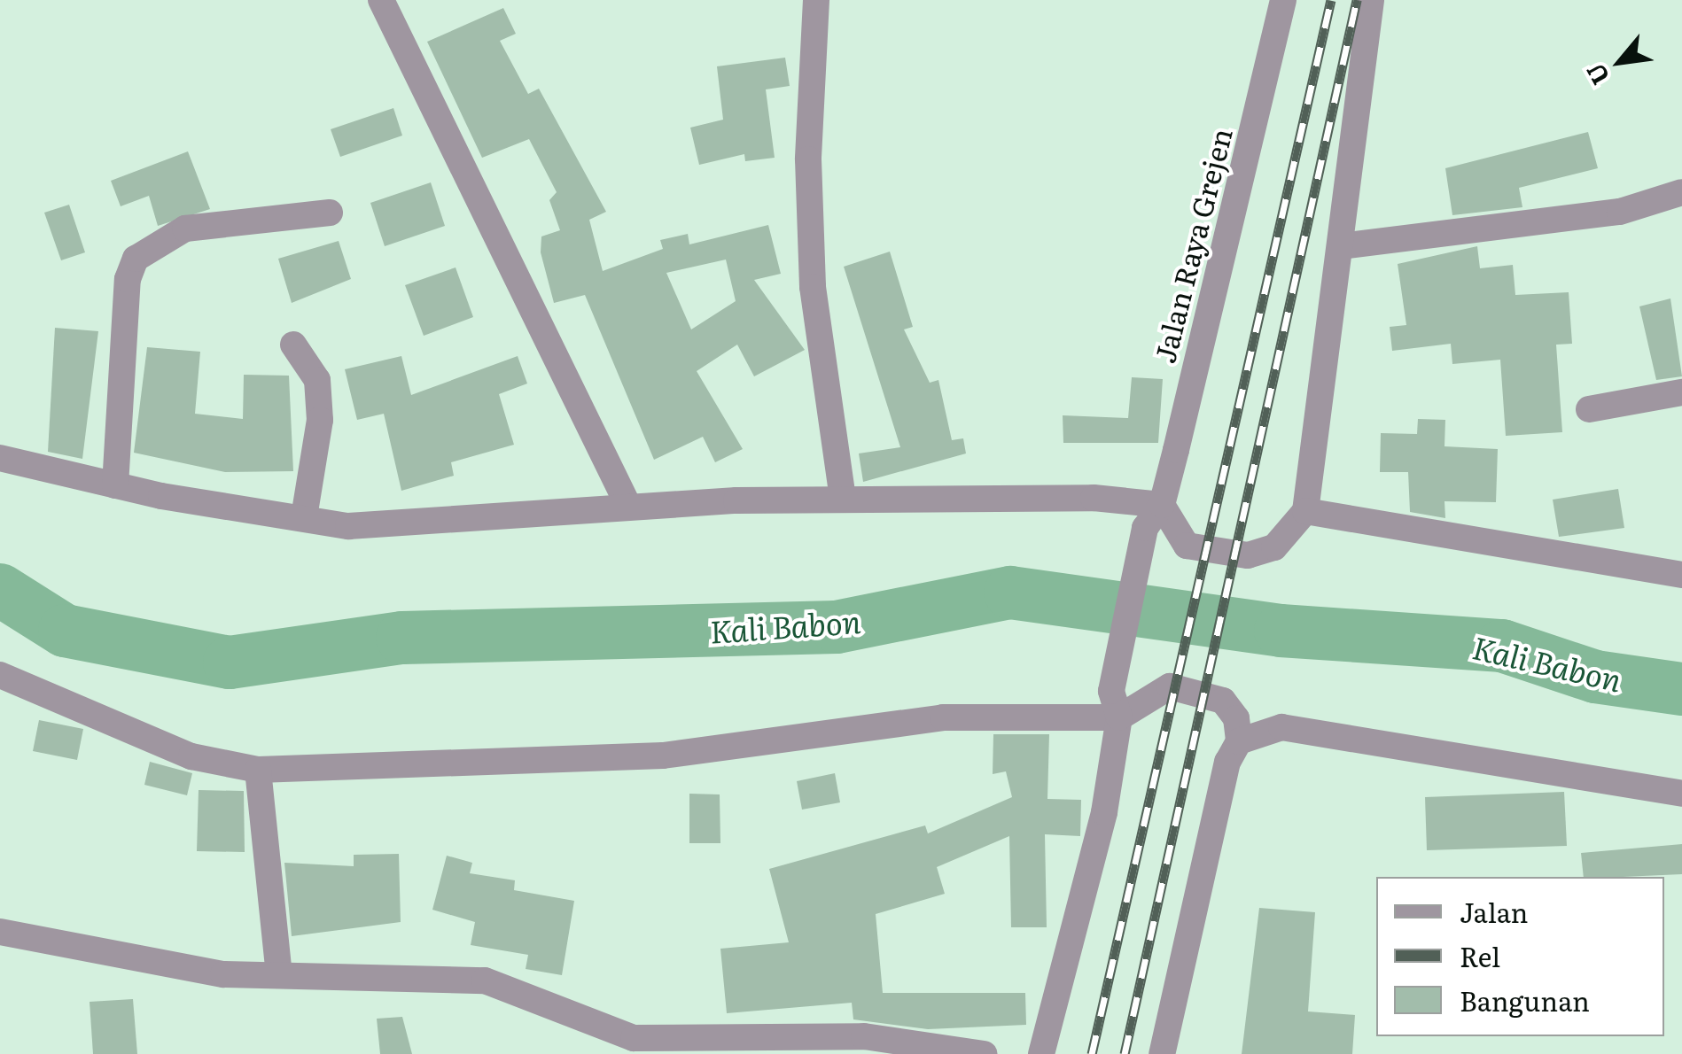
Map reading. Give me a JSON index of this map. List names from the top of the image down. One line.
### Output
{"streets":{"street":["Jalan Raya Grejen"]},"water":["Kali Babon"],"legend":["Jalan","Rel","Bangunan"],"north":"bottom left"}
